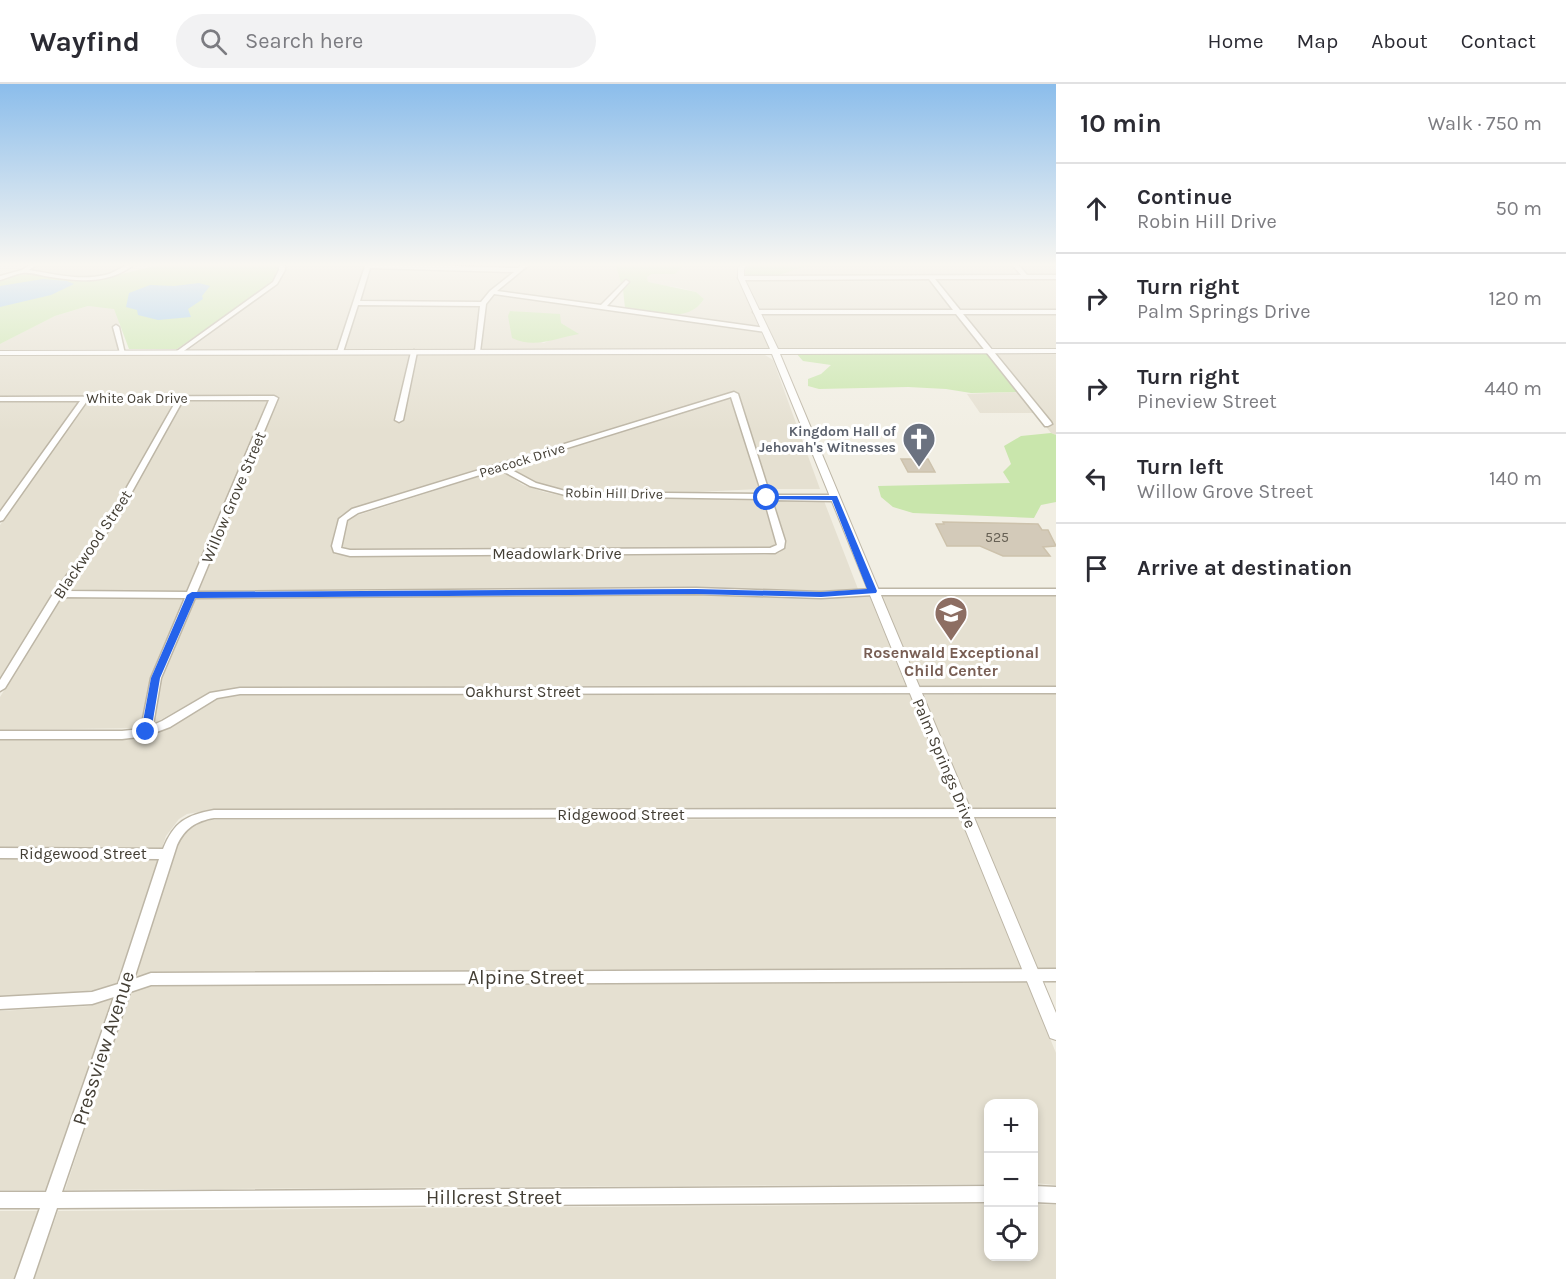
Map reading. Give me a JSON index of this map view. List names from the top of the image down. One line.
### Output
{"streets":{"street":["White Oak Drive","Peacock Drive","Robin Hill Drive","Willow Grove Street","Blackwood Street","Meadowlark Drive","Oakhurst Street","Palm Springs Drive","Ridgewood Street","Alpine Street","Pressview Avenue","Hillcrest Street"]},"crossings":[["White Oak Drive","Willow Grove Street"],["White Oak Drive","Blackwood Street"],["Peacock Drive","Robin Hill Drive"],["Peacock Drive","Meadowlark Drive"],["Robin Hill Drive","Meadowlark Drive"],["Robin Hill Drive","Palm Springs Drive"],["Willow Grove Street","Oakhurst Street"],["Oakhurst Street","Palm Springs Drive"],["Palm Springs Drive","Ridgewood Street"],["Palm Springs Drive","Alpine Street"],["Ridgewood Street","Pressview Avenue"],["Alpine Street","Pressview Avenue"],["Pressview Avenue","Hillcrest Street"]],"places":{"church":["Kingdom Hall of Jehovah's Witnesses"],"school or university":["Rosenwald Exceptional Child Center"]},"house_numbers":["525"],"page":{"header":"Wayfind","search":"Search here","nav":["Home","Map","About","Contact"],"heading":["10 min","Walk · 750 m"],"list":[["Continue","Robin Hill Drive","50 m"],["Turn right","Palm Springs Drive","120 m"],["Turn right","Pineview Street","440 m"],["Turn left","Willow Grove Street","140 m"],"Arrive at destination"],"map_buttons":["+","−"]}}
